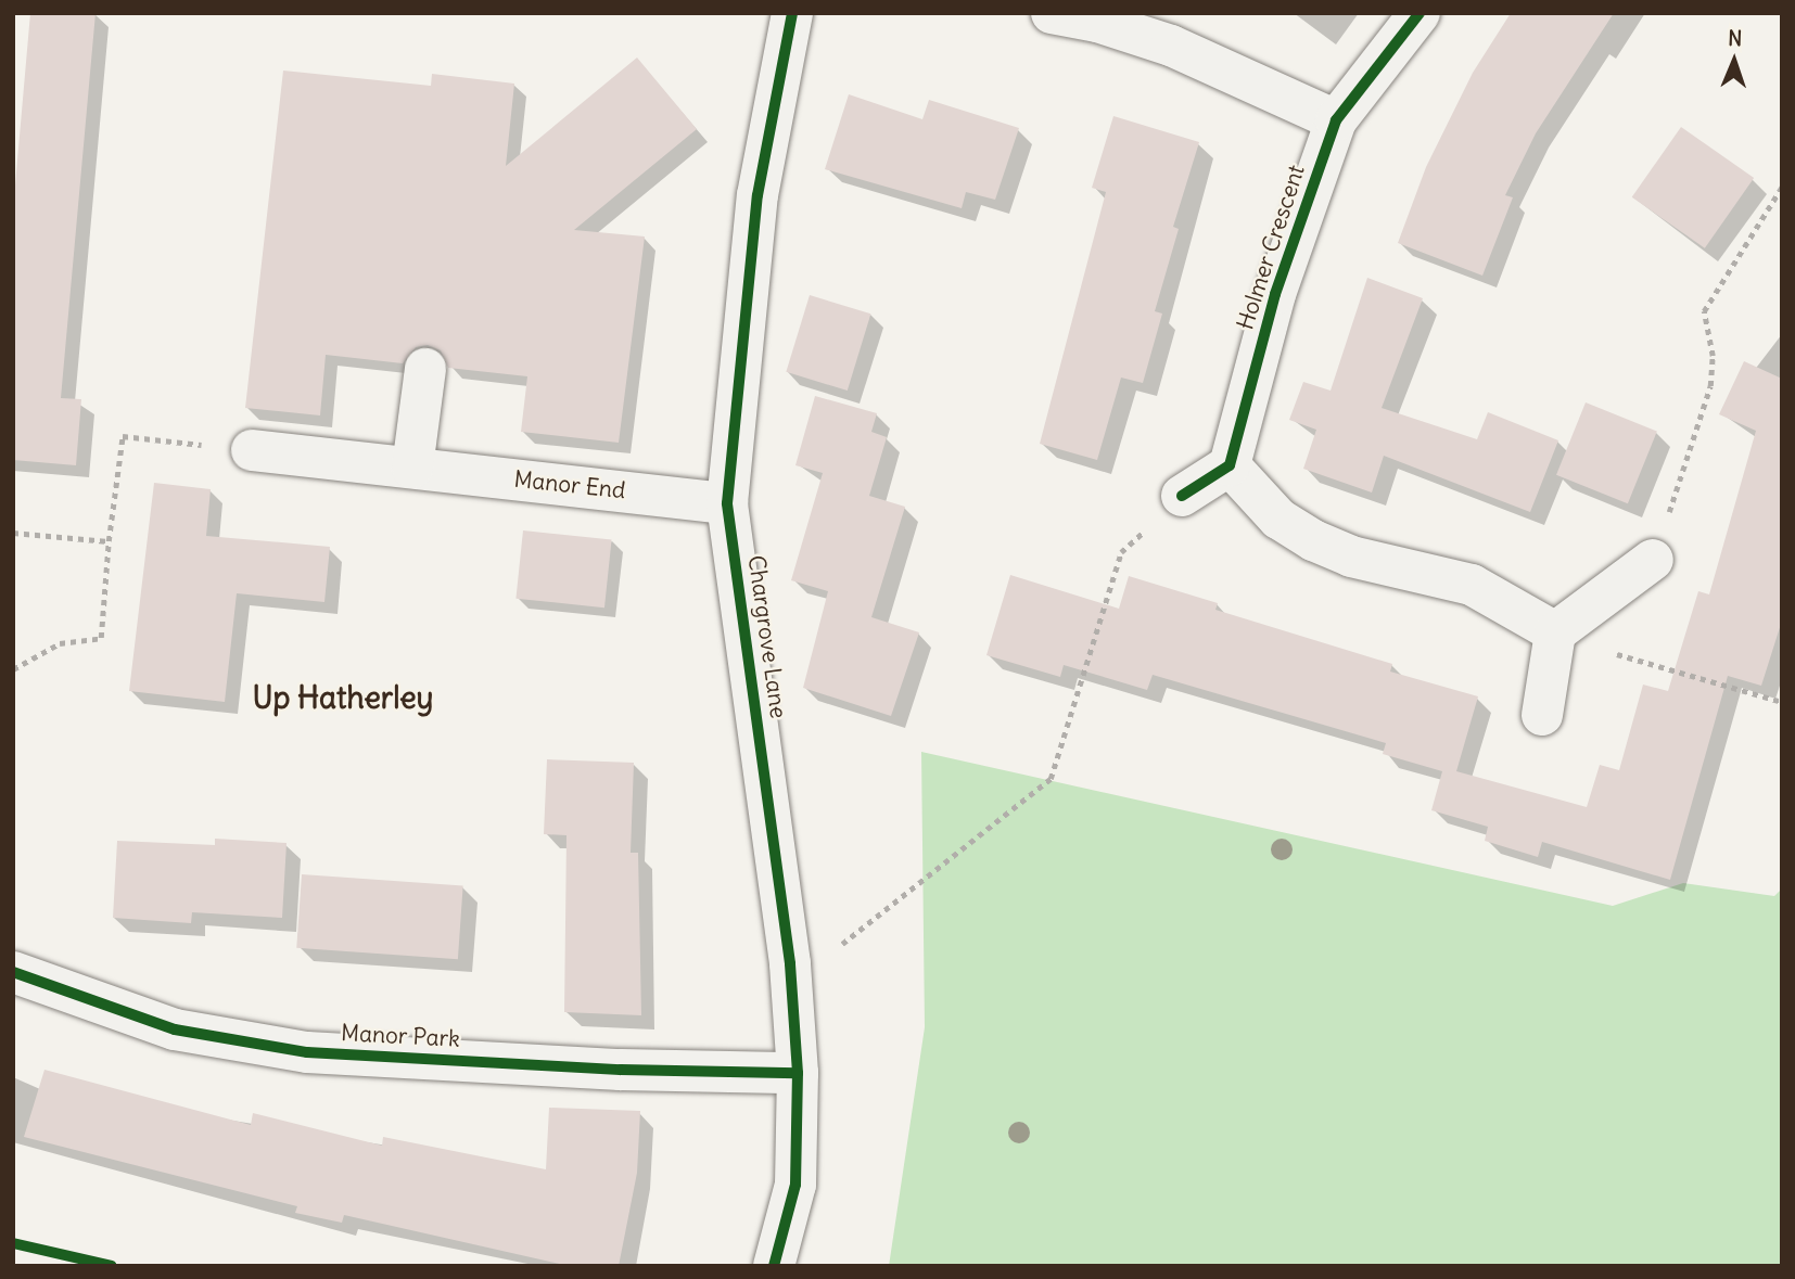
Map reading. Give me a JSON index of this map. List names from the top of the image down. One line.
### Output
{"streets":{"street":["Holmer Crescent","Manor End","Chargrove Lane","Manor Park"]},"crossings":[["Manor End","Chargrove Lane"],["Chargrove Lane","Manor Park"]],"districts":["Up Hatherley"],"north":"top"}
